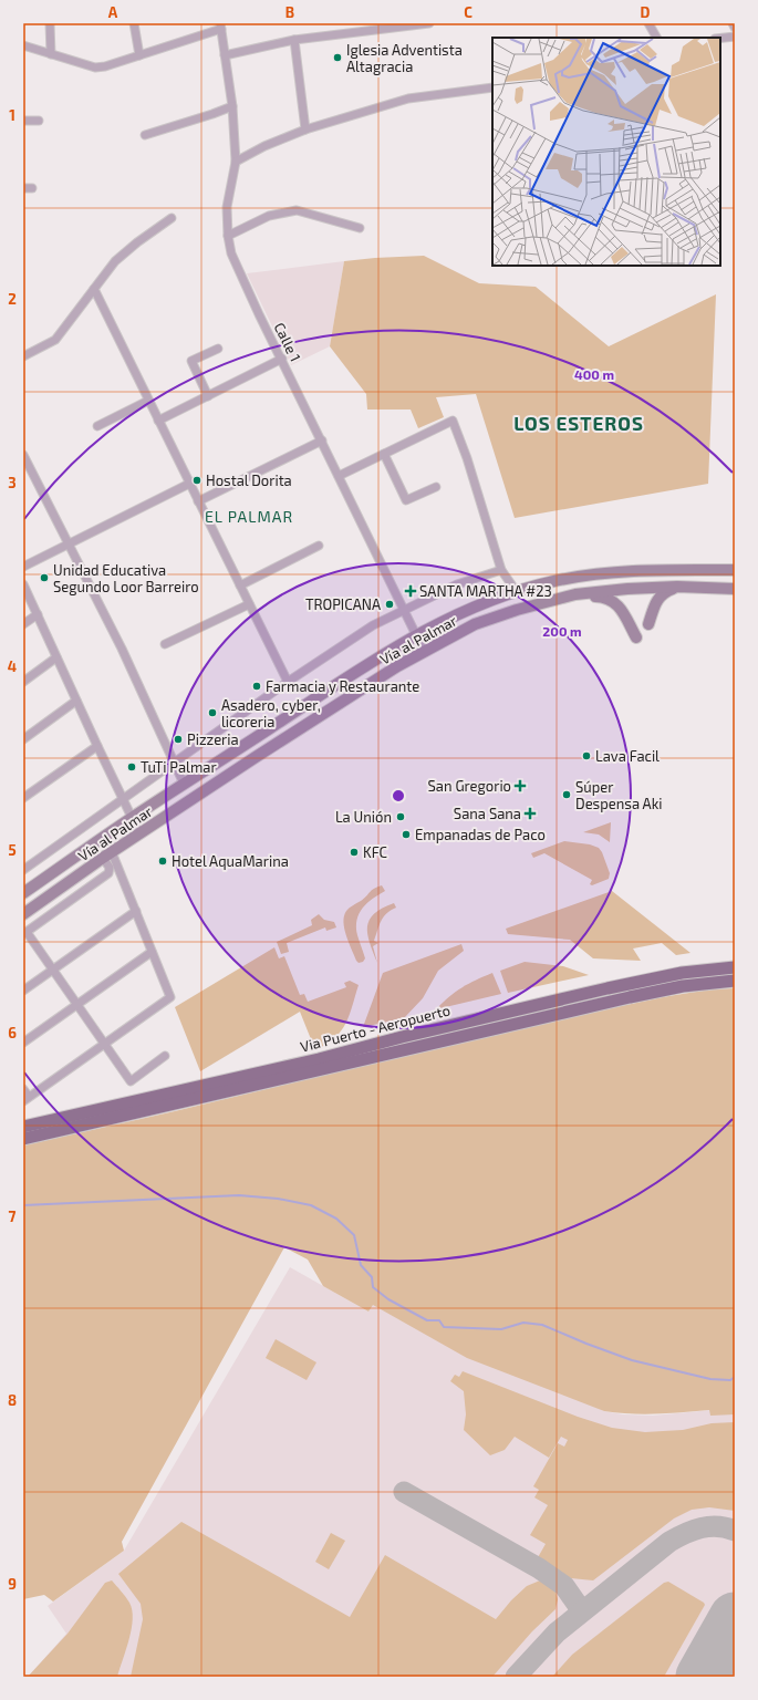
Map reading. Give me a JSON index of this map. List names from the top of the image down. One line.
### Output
{"streets":{"main road":["Vía al Palmar","Via Puerto - Aeropuerto"],"street":["Calle 1"]},"crossings":[["Calle 1","Vía al Palmar"]],"districts":["LOS ESTEROS","EL PALMAR"],"places":{"other":["Iglesia Adventista Altagracia","Hostal Dorita","Unidad Educativa Segundo Loor Barreiro","TROPICANA","Farmacia y Restaurante","Asadero, cyber, licoreria","Pizzeria","Lava Facil","TuTi Palmar","Súper Despensa Aki","La Unión","Empanadas de Paco","KFC","Hotel AquaMarina"],"health":["SANTA MARTHA #23","San Gregorio","Sana Sana"]},"grid":{"columns":["A","B","C","D"],"rows":["1","2","3","4","5","6","7","8","9"]},"rings":["400 m","200 m"]}
